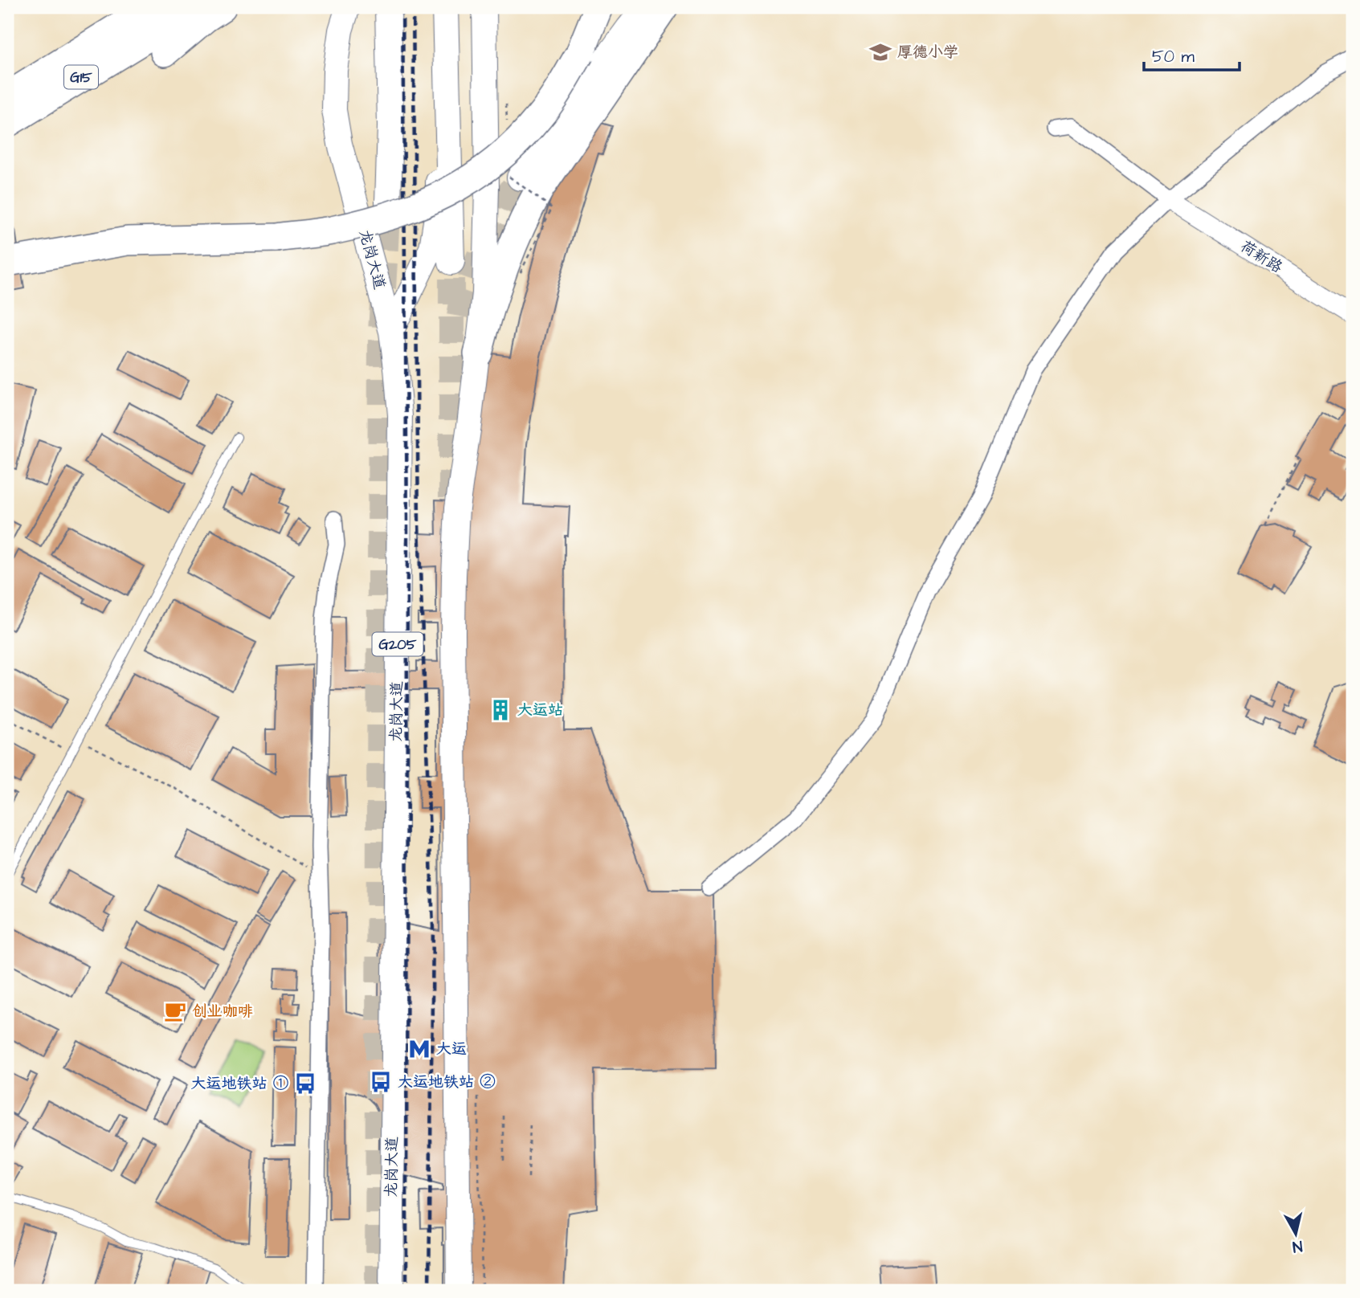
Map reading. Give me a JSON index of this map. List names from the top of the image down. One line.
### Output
{"streets":{"highway":["G15"],"main road":["龙岗大道","G205"],"street":["荷新路"]},"places":{"school or university":["厚德小学"],"building":["大运站"],"cafe":["创业咖啡"],"metro station":["大运"],"bus stop":["大运地铁站 ②","大运地铁站 ①"]},"scale_bar":"50 m","north":"bottom"}
